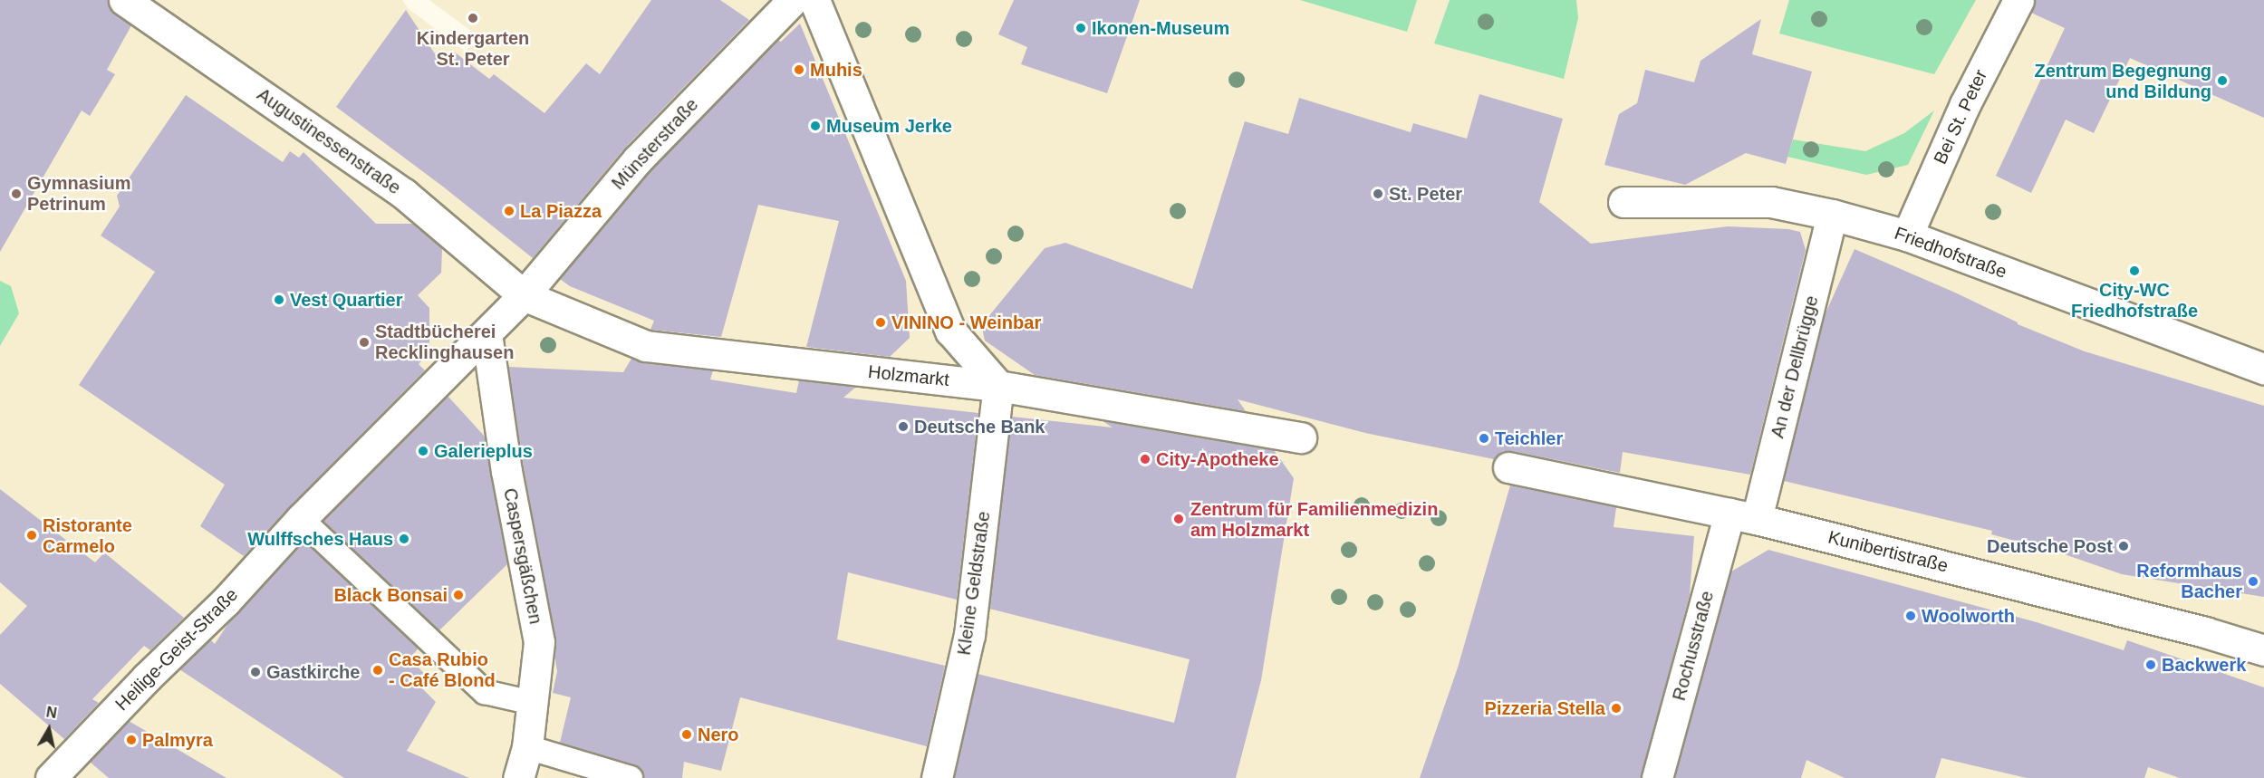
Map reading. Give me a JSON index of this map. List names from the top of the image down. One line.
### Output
{"streets":{"street":["Bei St. Peter","Augustinessenstraße","Münsterstraße","Friedhofstraße","An der Dellbrügge","Holzmarkt","Kunibertistraße","Caspersgäßchen","Kleine Geldstraße","Rochusstraße","Heilige-Geist-Straße"]},"crossings":[["Bei St. Peter","Friedhofstraße"],["Augustinessenstraße","Münsterstraße"],["Augustinessenstraße","Holzmarkt"],["Augustinessenstraße","Heilige-Geist-Straße"],["Münsterstraße","Holzmarkt"],["Münsterstraße","Heilige-Geist-Straße"],["Friedhofstraße","An der Dellbrügge"],["An der Dellbrügge","Kunibertistraße"],["An der Dellbrügge","Rochusstraße"],["Holzmarkt","Kleine Geldstraße"],["Holzmarkt","Heilige-Geist-Straße"],["Kunibertistraße","Rochusstraße"],["Caspersgäßchen","Heilige-Geist-Straße"]],"places":["Kindergarten St. Peter","Ikonen-Museum","Muhis","Zentrum Begegnung und Bildung","Museum Jerke","Gymnasium Petrinum","St. Peter","La Piazza","City-WC Friedhofstraße","Vest Quartier","VININO - Weinbar","Stadtbücherei Recklinghausen","Deutsche Bank","Teichler","Galerieplus","City-Apotheke","Zentrum für Familienmedizin am Holzmarkt","Ristorante Carmelo","Wulffsches Haus","Deutsche Post","Reformhaus Bacher","Black Bonsai","Woolworth","Backwerk","Casa Rubio - Café Blond","Gastkirche","Pizzeria Stella","Nero","Palmyra"],"north":"top"}
